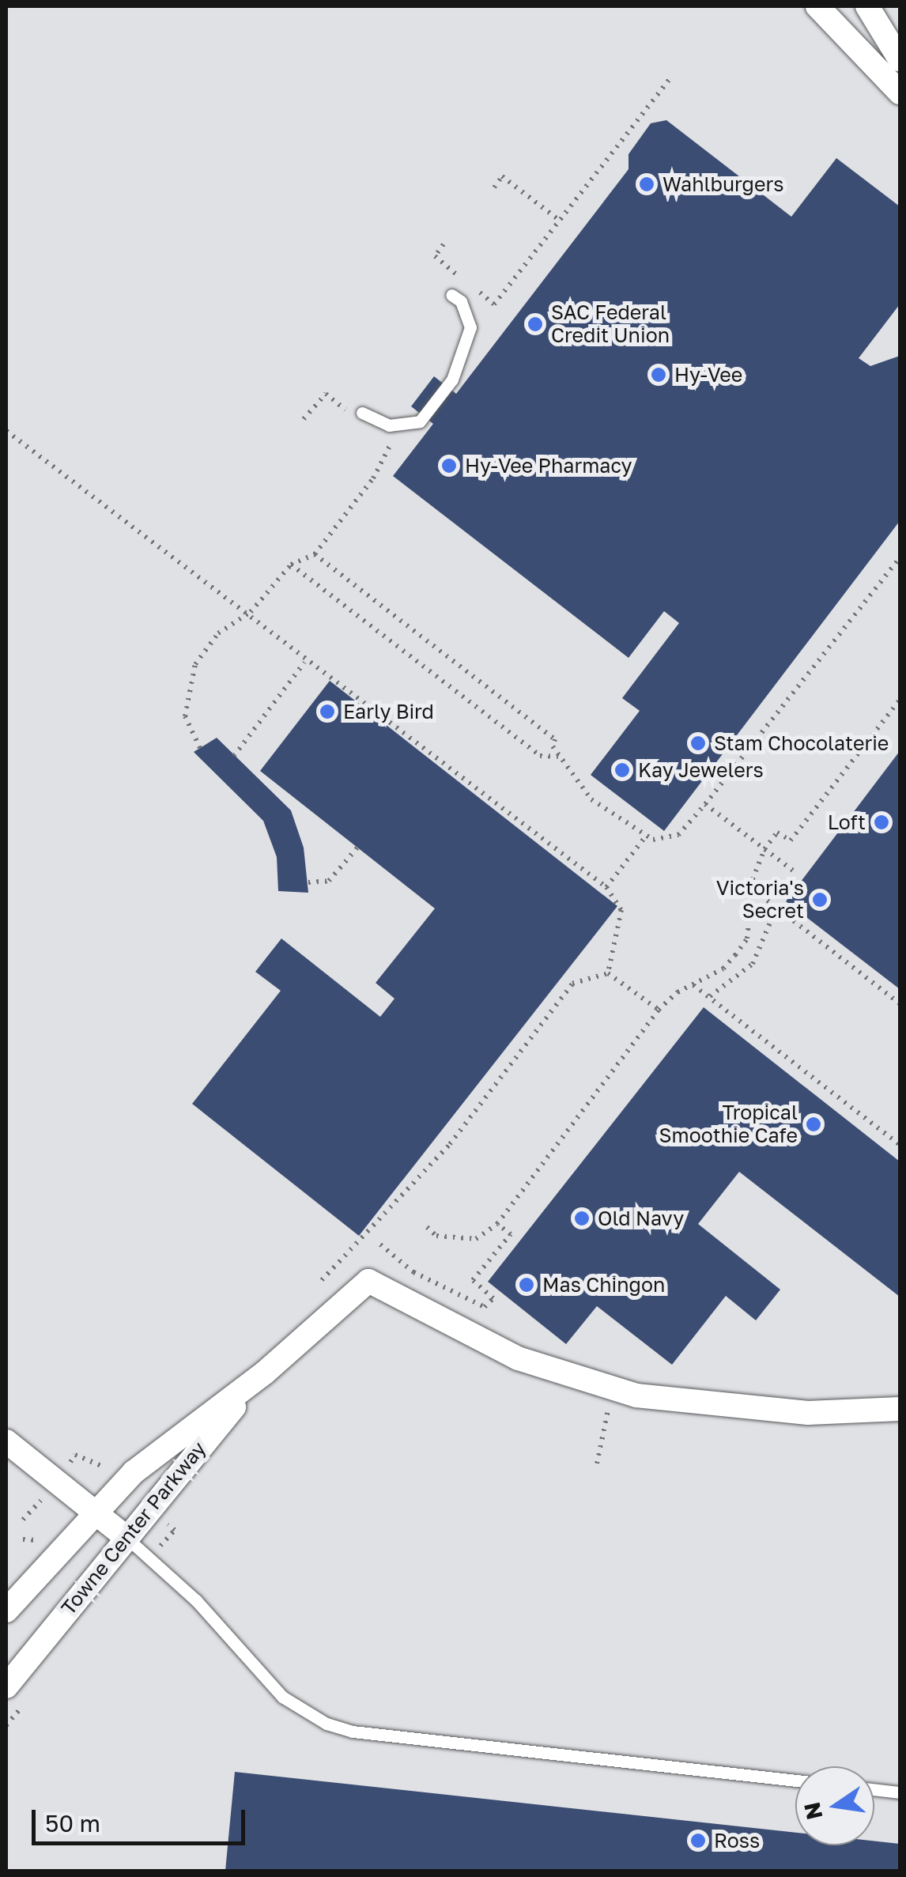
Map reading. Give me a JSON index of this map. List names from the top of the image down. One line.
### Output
{"streets":{"street":["Towne Center Parkway"]},"places":["Wahlburgers","SAC Federal Credit Union","Hy-Vee","Hy-Vee Pharmacy","Early Bird","Stam Chocolaterie","Kay Jewelers","Loft","Victoria's Secret","Tropical Smoothie Cafe","Old Navy","Mas Chingon","Ross"],"scale_bar":"50 m","north":"left"}
